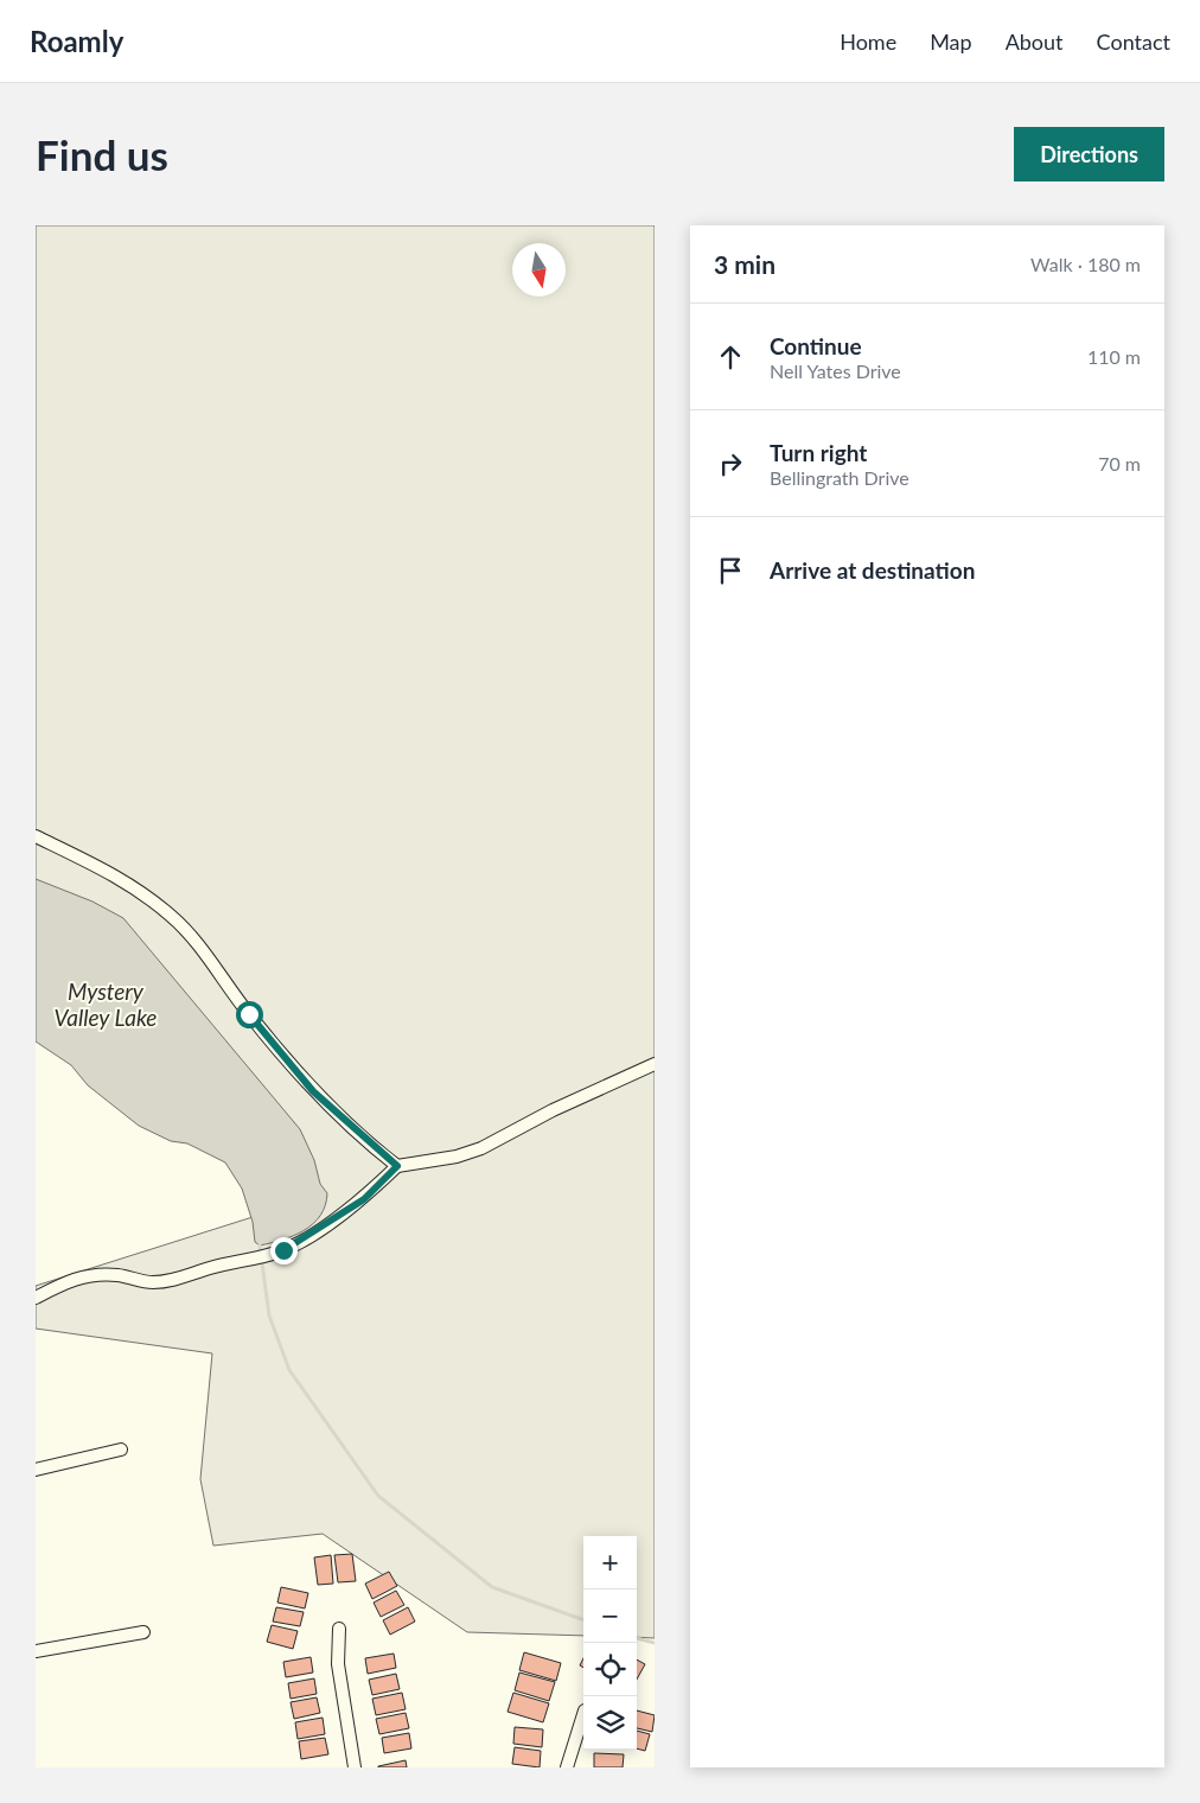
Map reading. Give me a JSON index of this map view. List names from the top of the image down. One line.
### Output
{"water":["Mystery Valley Lake"],"north":"bottom","page":{"header":"Roamly","nav":["Home","Map","About","Contact"],"buttons":"Directions","title":"Find us","heading":["3 min","Walk · 180 m"],"list":[["Continue","Nell Yates Drive","110 m"],["Turn right","Bellingrath Drive","70 m"],"Arrive at destination"],"map_buttons":["+","−"]}}
